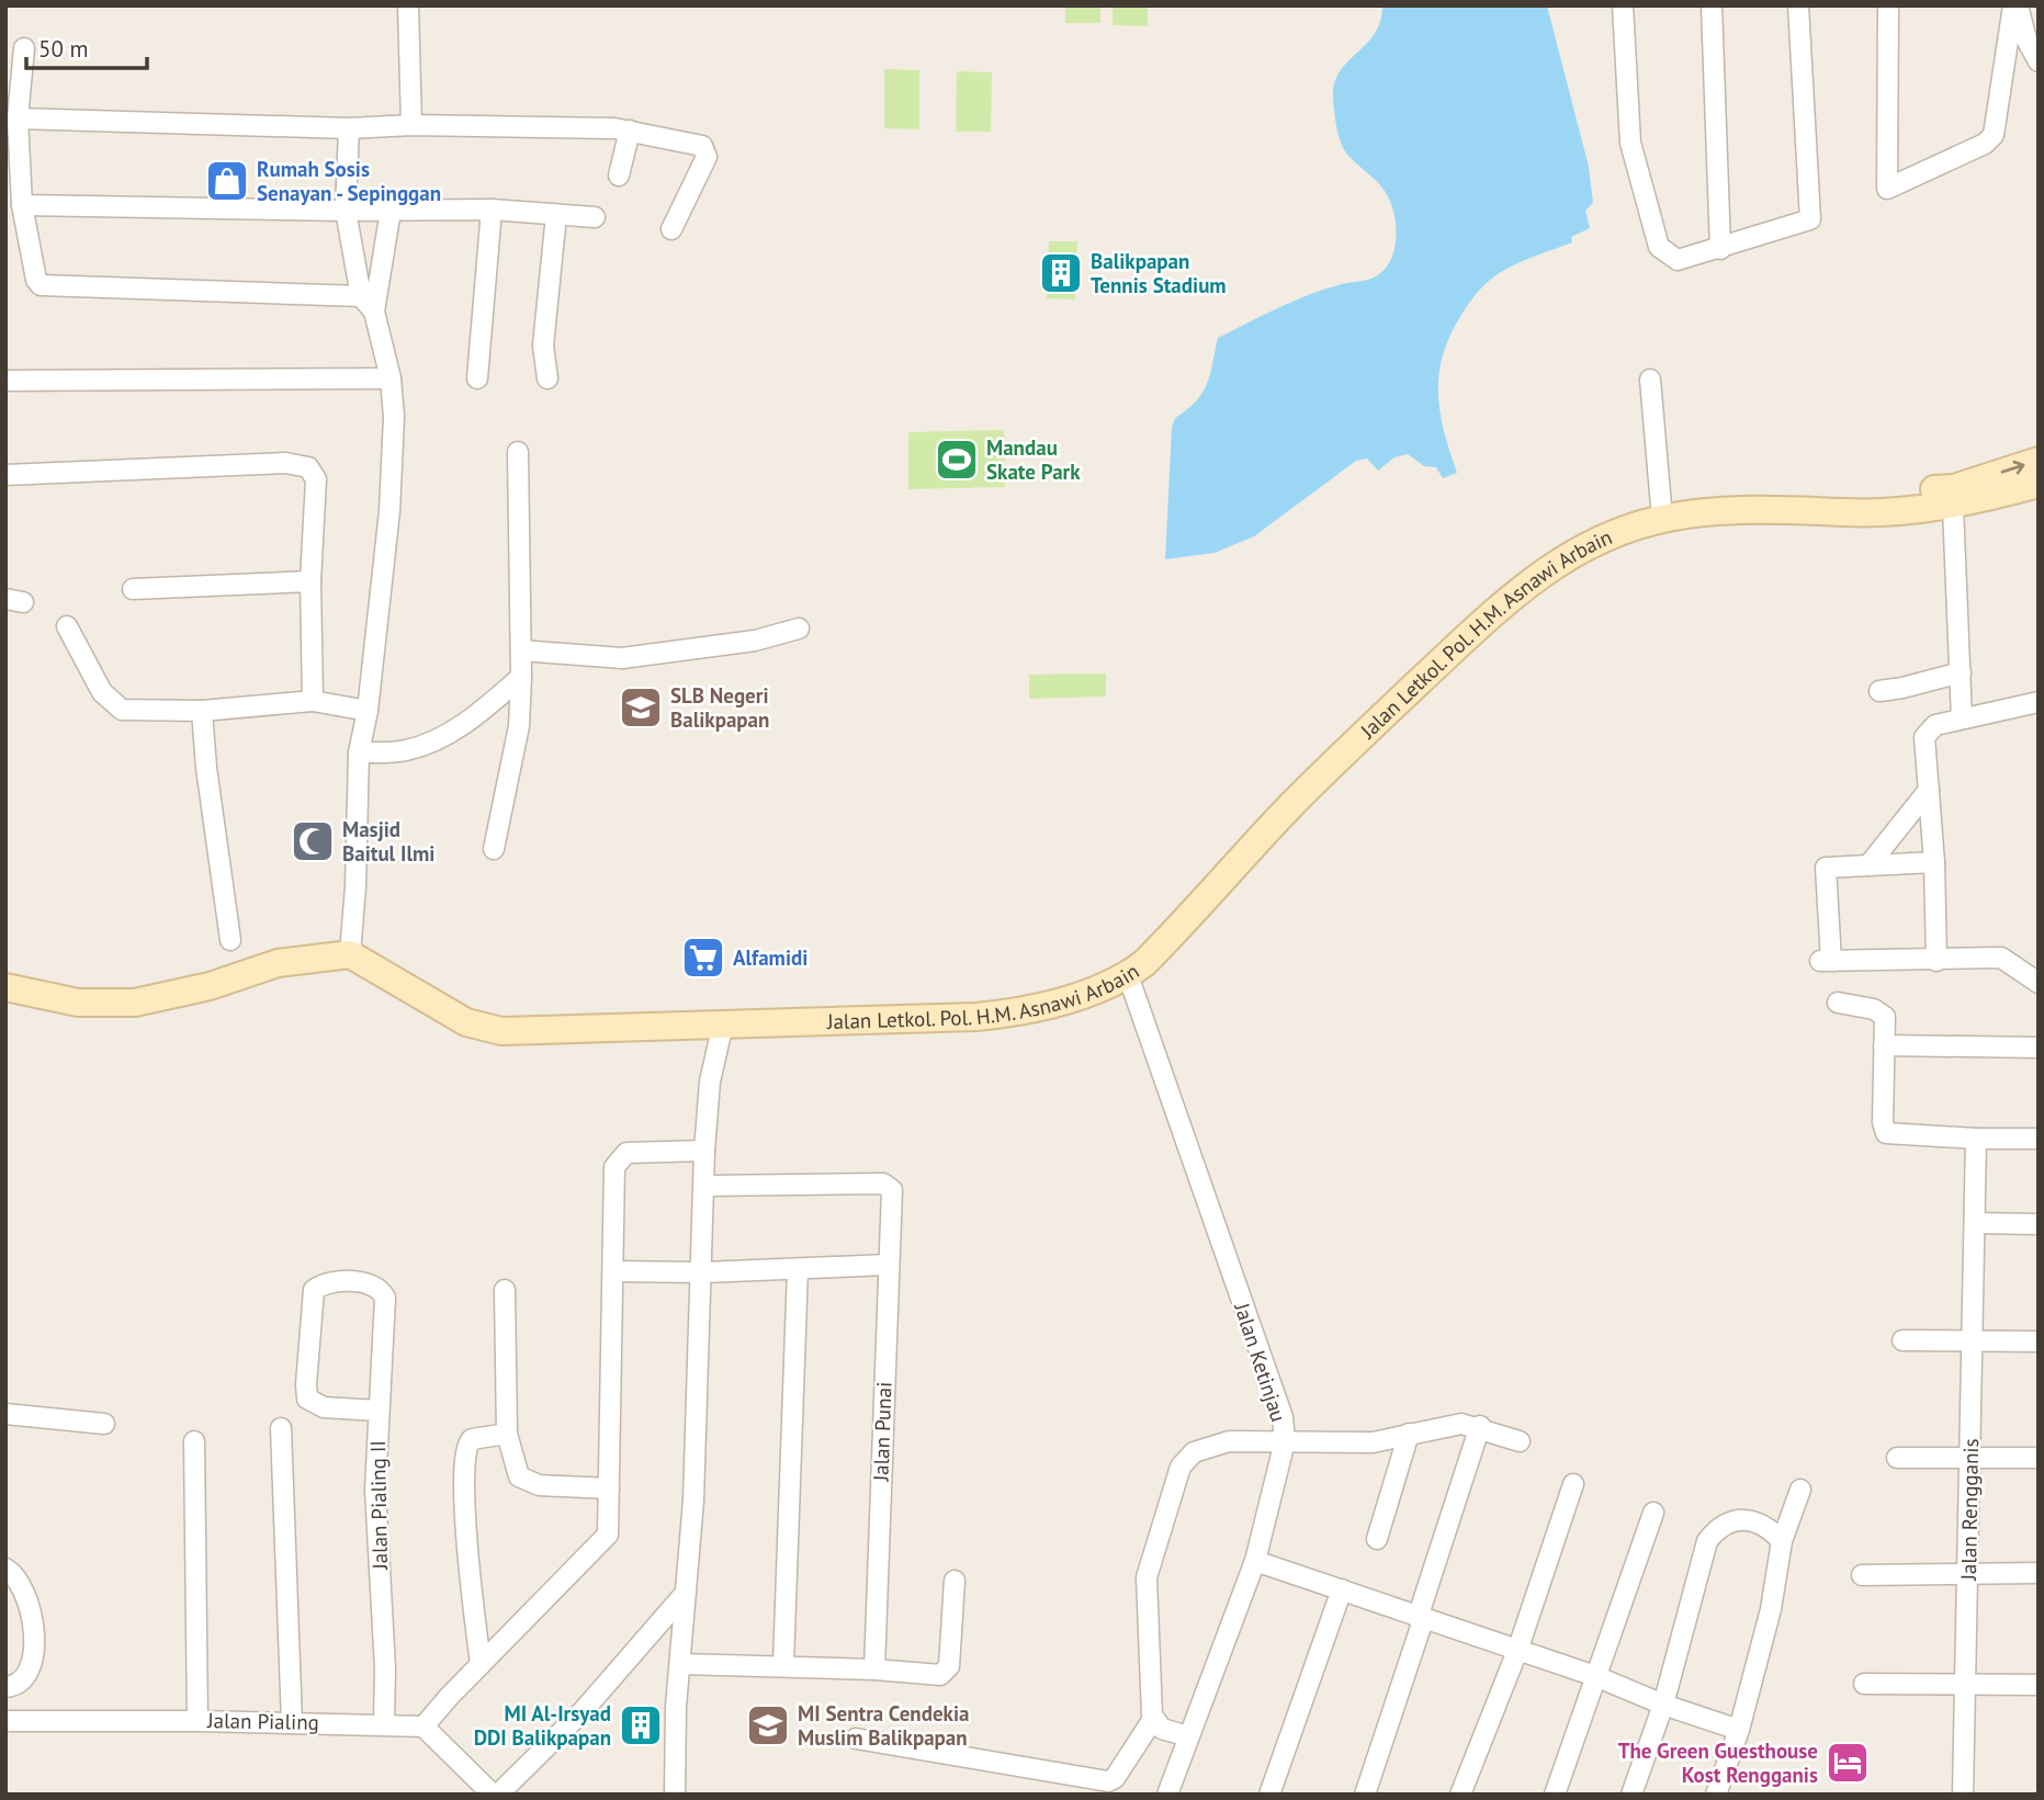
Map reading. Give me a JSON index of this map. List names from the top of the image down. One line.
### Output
{"streets":{"street":["Jalan Letkol. Pol. H.M. Asnawi Arbain","Jalan Ketinjau","Jalan Punai","Jalan Pialing II","Jalan Rengganis","Jalan Pialing"]},"crossings":[["Jalan Letkol. Pol. H.M. Asnawi Arbain","Jalan Ketinjau"],["Jalan Pialing II","Jalan Pialing"]],"places":{"shop":["Rumah Sosis Senayan - Sepinggan"],"building":["Balikpapan Tennis Stadium","MI Al-Irsyad DDI Balikpapan"],"sports":["Mandau Skate Park"],"school or university":["SLB Negeri Balikpapan","MI Sentra Cendekia Muslim Balikpapan"],"mosque":["Masjid Baitul Ilmi"],"supermarket":["Alfamidi"],"hotel":["The Green Guesthouse Kost Rengganis"]},"scale_bar":"50 m"}
